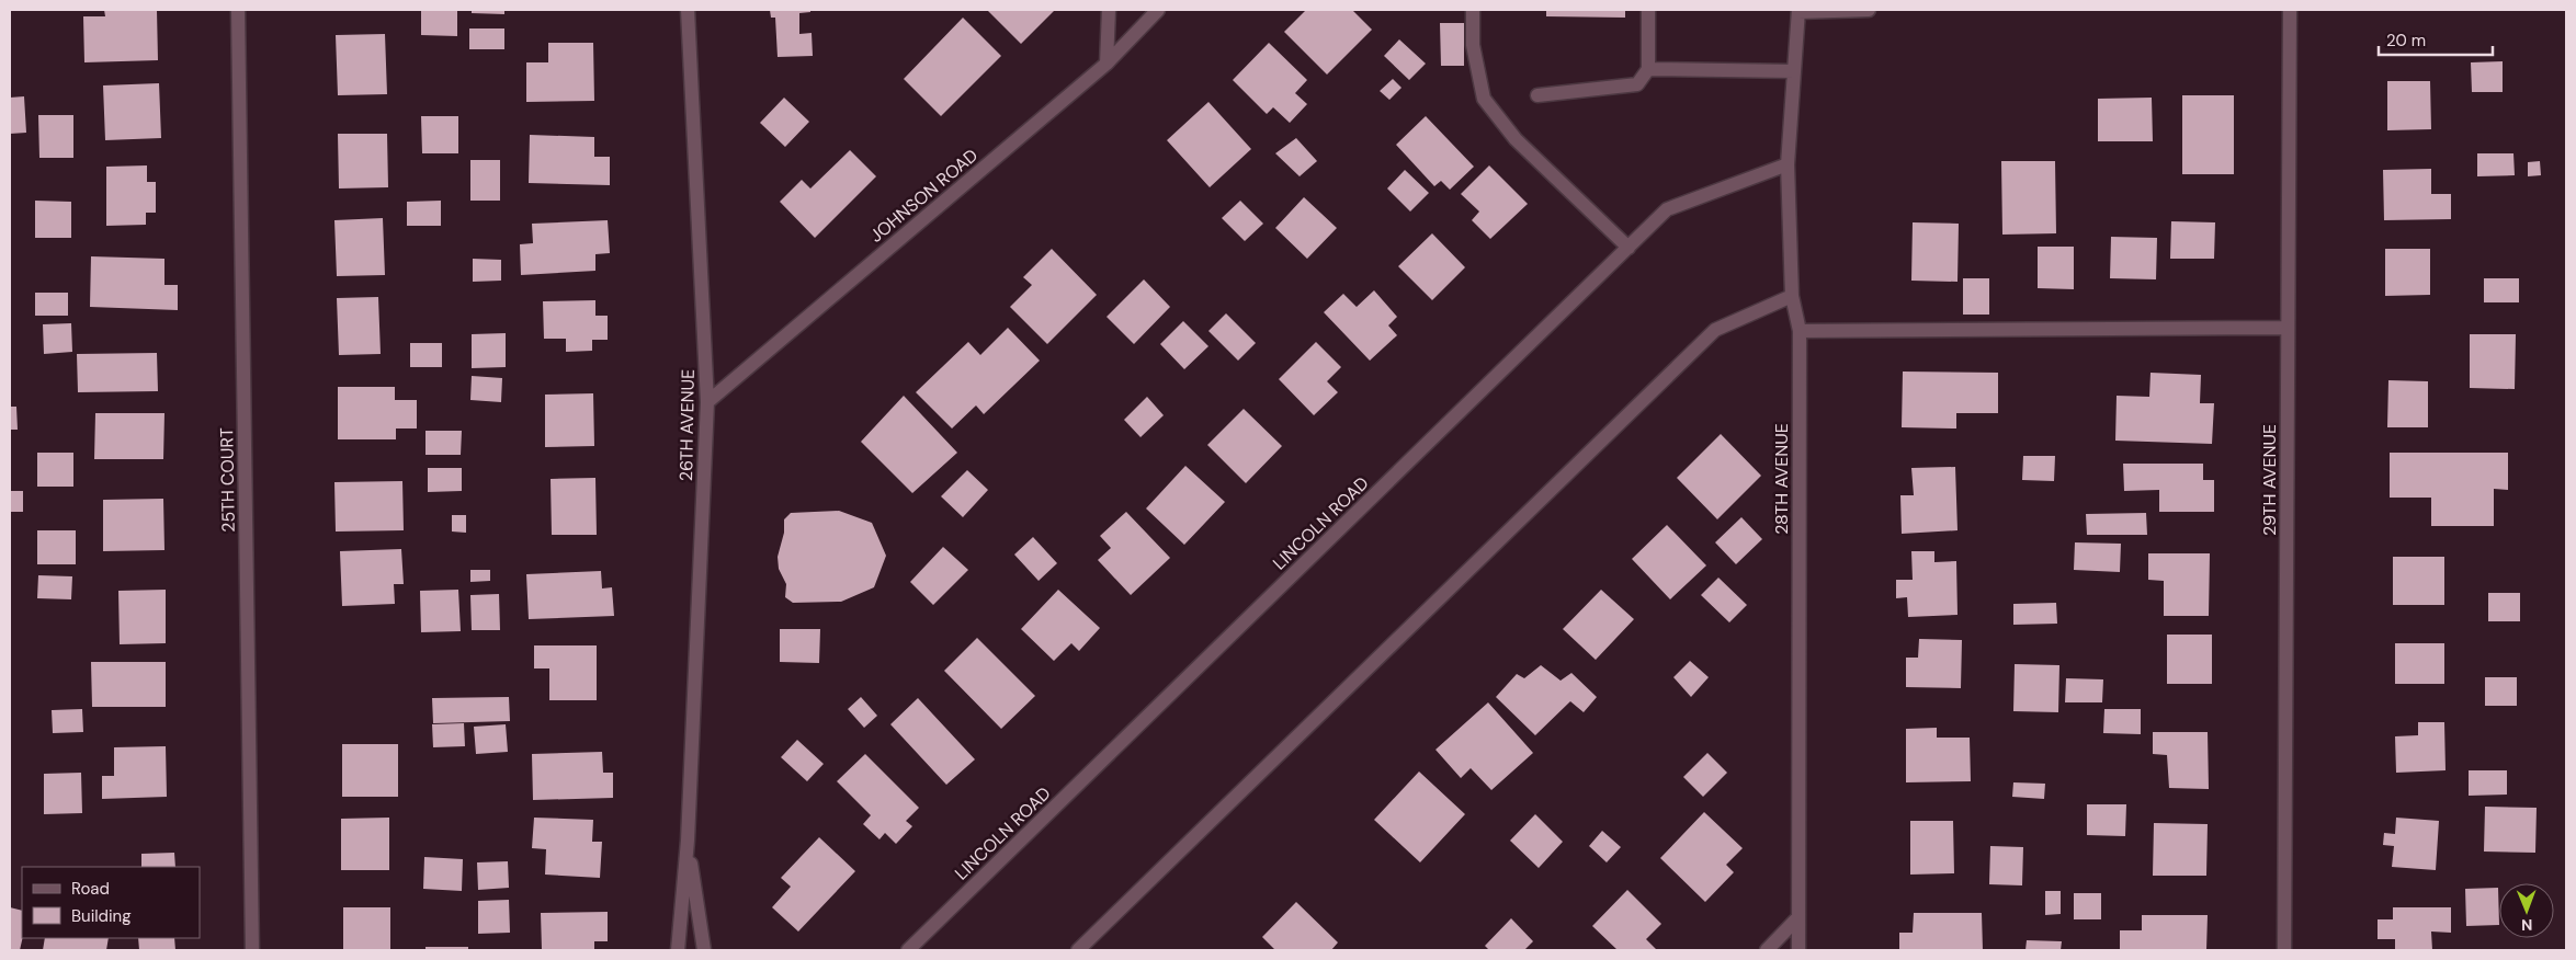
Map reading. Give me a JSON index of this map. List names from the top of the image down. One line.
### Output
{"streets":{"street":["JOHNSON ROAD","26TH AVENUE","28TH AVENUE","25TH COURT","29TH AVENUE","LINCOLN ROAD"]},"crossings":[["JOHNSON ROAD","26TH AVENUE"],["28TH AVENUE","LINCOLN ROAD"]],"legend":["Road","Building"],"scale_bar":"20 m","north":"bottom"}
